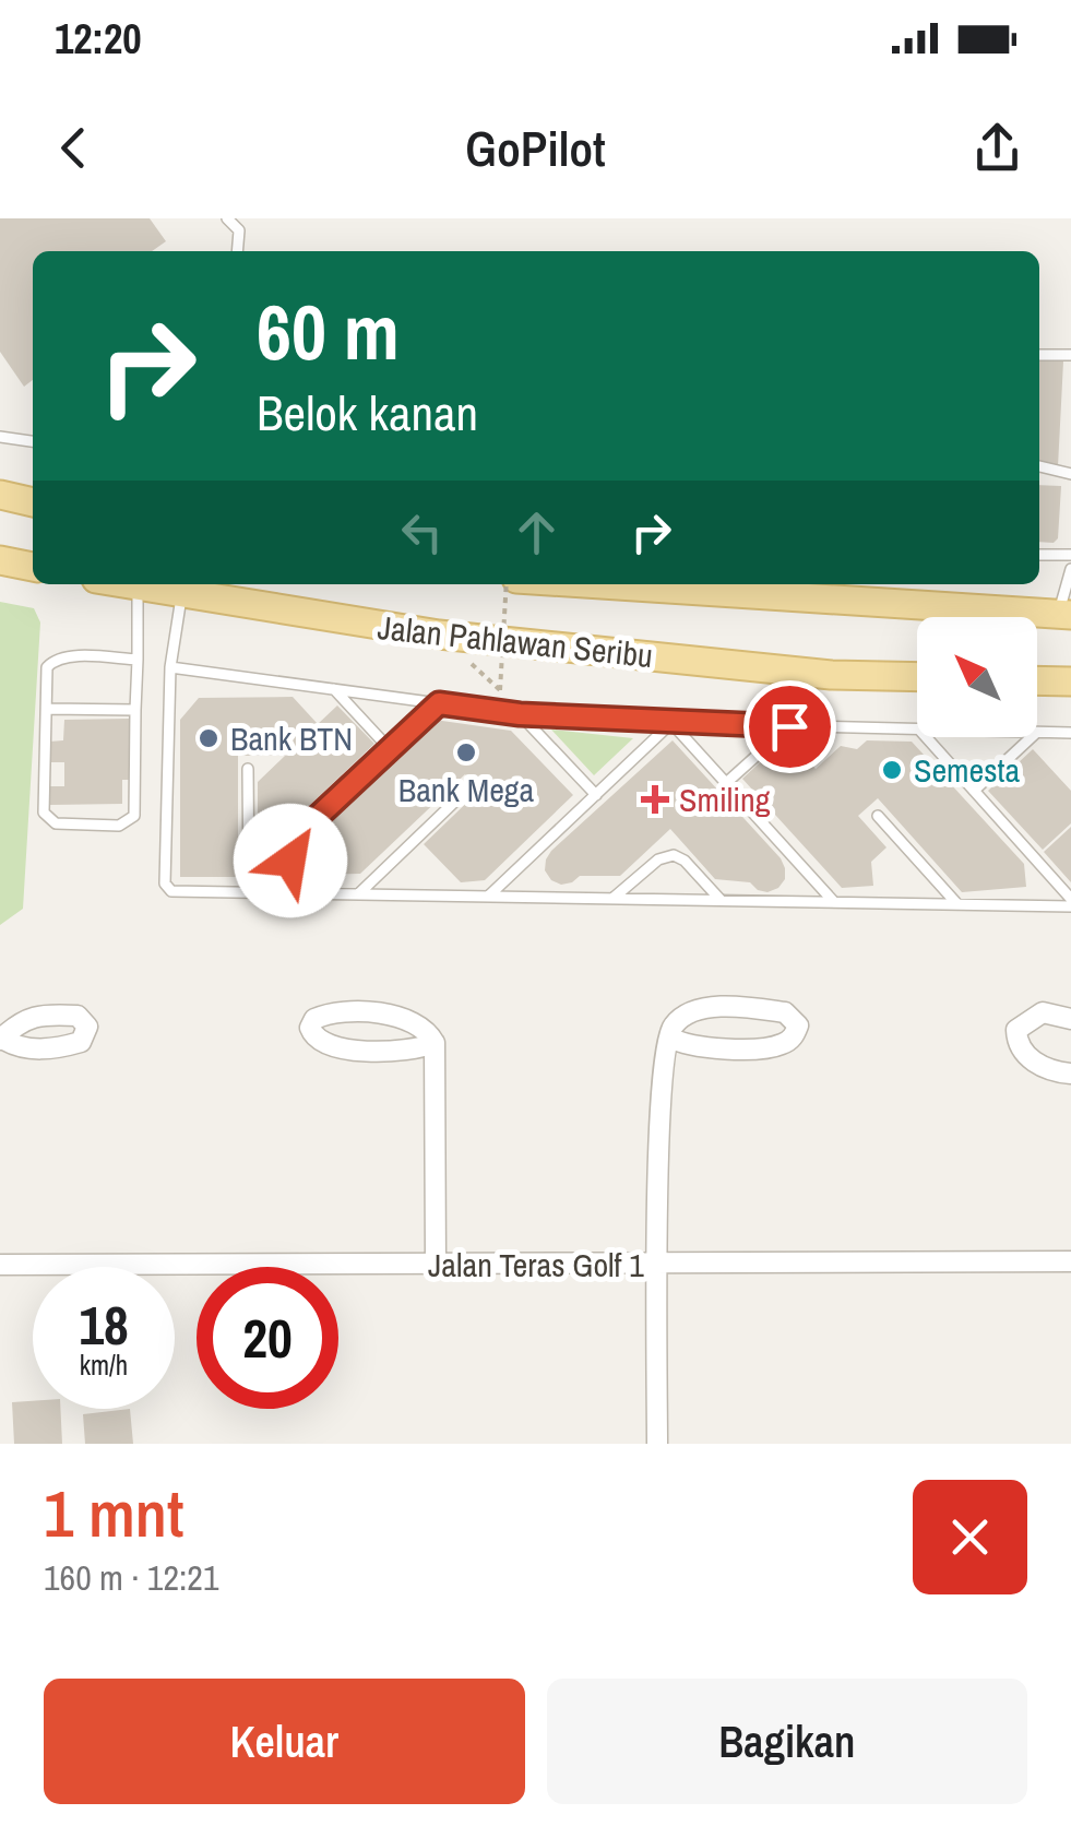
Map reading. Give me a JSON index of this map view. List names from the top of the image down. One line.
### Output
{"streets":{"main road":["Jalan Pahlawan Seribu"],"street":["Jalan Teras Golf 1"]},"places":{"other":["Bank BTN","Bank Mega","Semesta"],"health":["Smiling"]},"north":"top left","page":{"status":"12:20","header":"GoPilot","turn":["60 m","Belok kanan"],"speed":"18 km/h","limit":"20","heading":["1 mnt","160 m · 12:21"],"buttons":["Keluar","Bagikan"]}}
